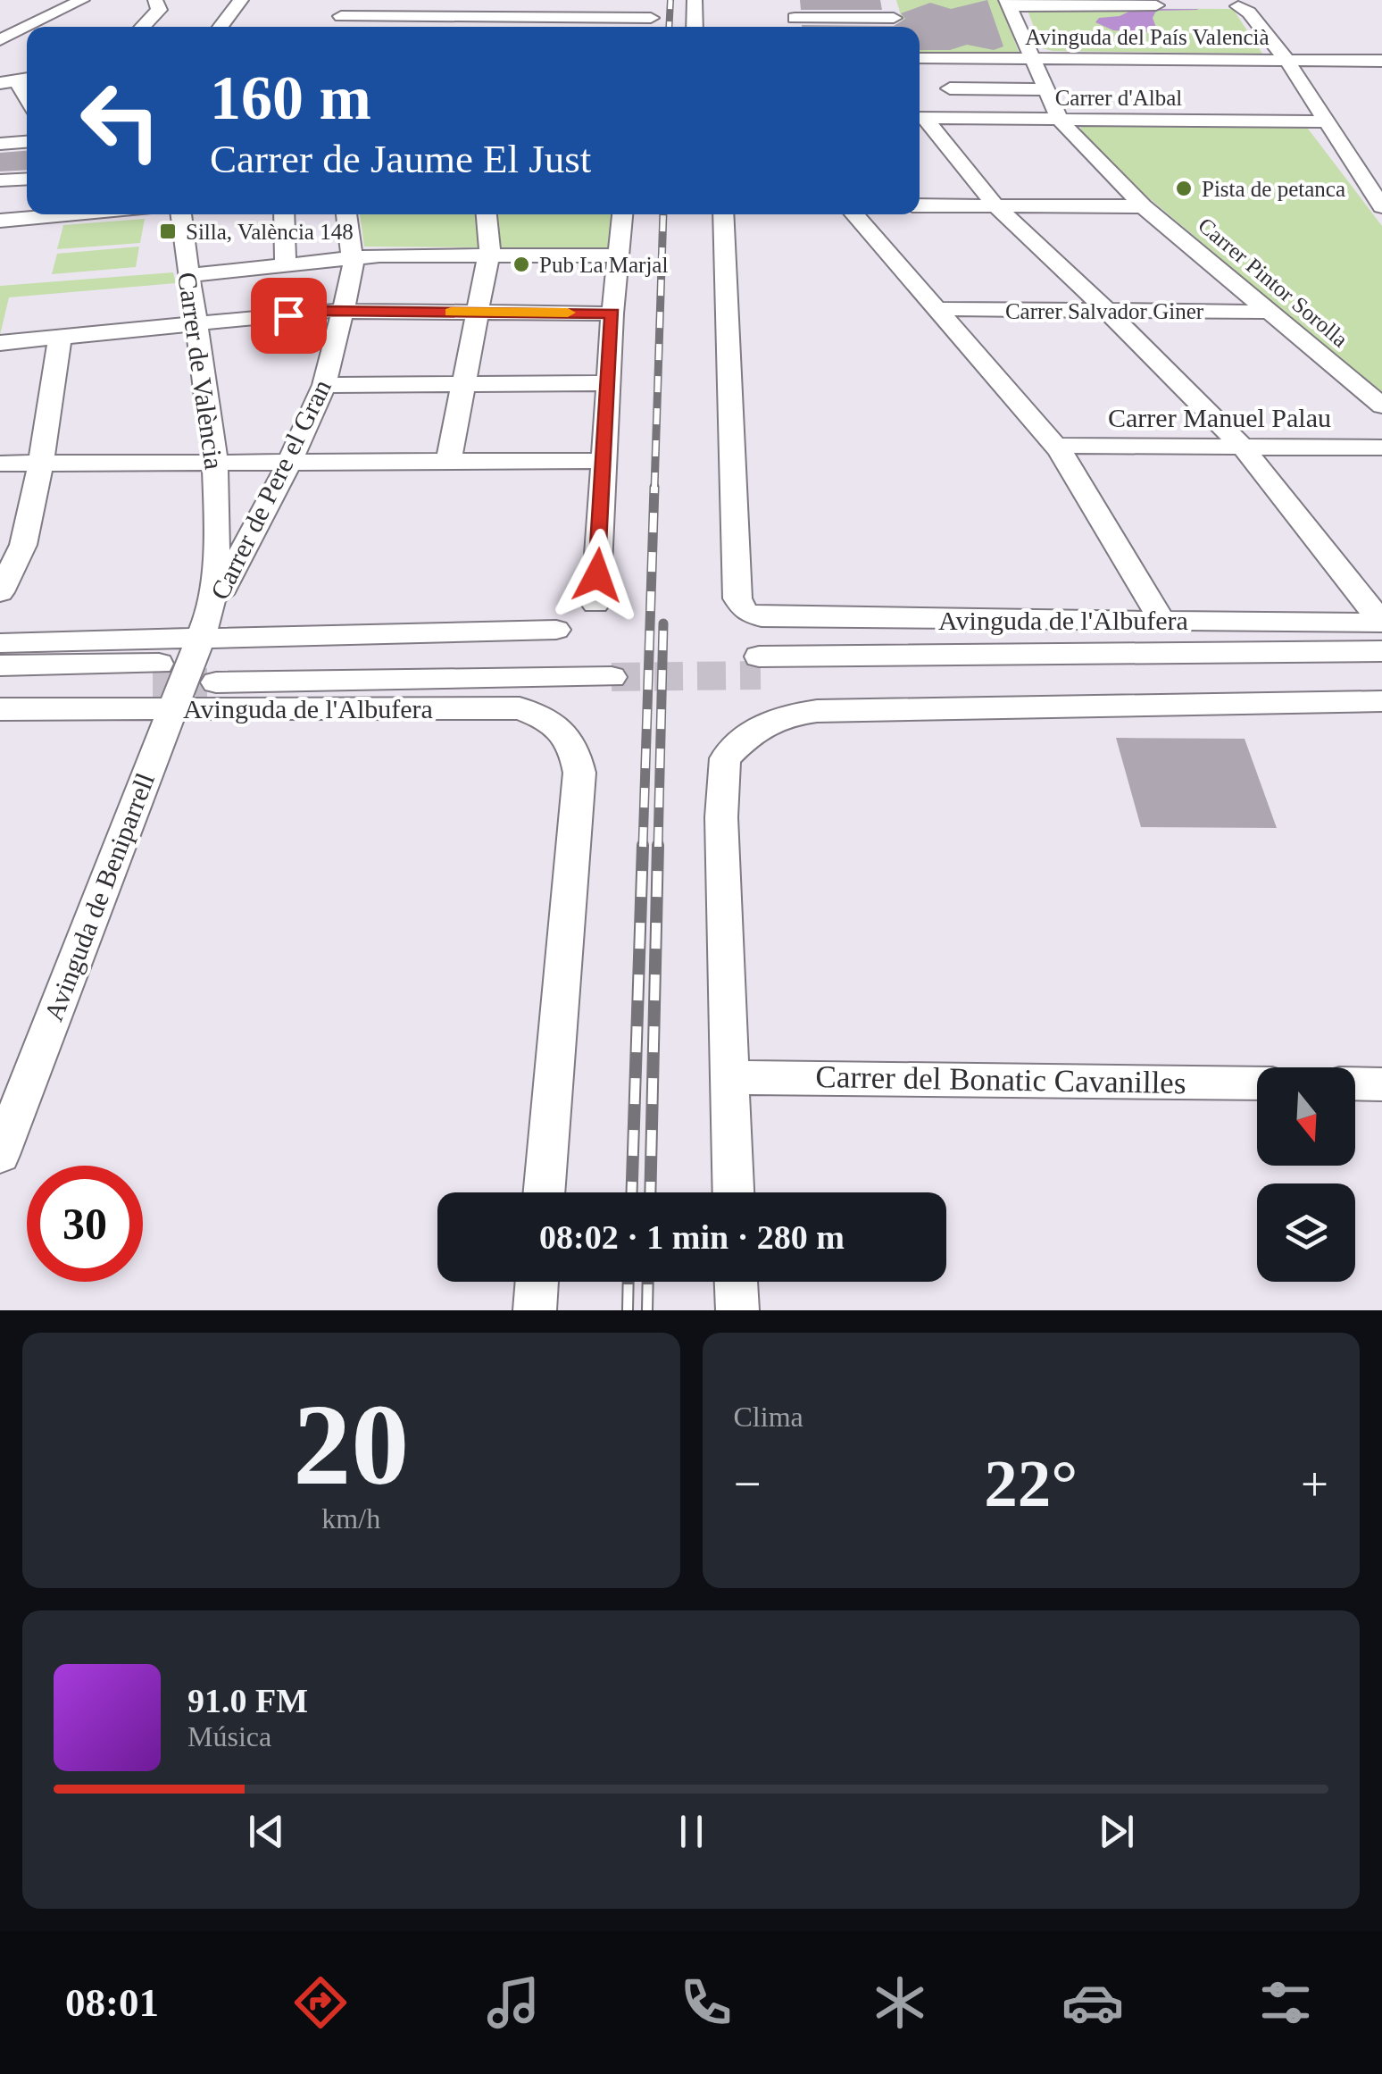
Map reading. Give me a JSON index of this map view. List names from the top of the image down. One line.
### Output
{"streets":{"street":["Avinguda del País Valencià","Carrer d'Albal","Carrer Pintor Sorolla","Carrer Salvador Giner","Carrer de València","Carrer Manuel Palau","Carrer de Pere el Gran","Avinguda de l'Albufera","Avinguda de Beniparrell","Carrer del Bonatic Cavanilles"]},"crossings":[["Carrer d'Albal","Carrer Pintor Sorolla"],["Carrer Pintor Sorolla","Carrer Salvador Giner"],["Carrer de València","Carrer de Pere el Gran"],["Carrer de València","Avinguda de Beniparrell"],["Carrer de Pere el Gran","Avinguda de Beniparrell"],["Avinguda de l'Albufera","Avinguda de Beniparrell"]],"places":{"other":["Pista de petanca","Pub La Marjal"],"transit":["Silla, València 148"]},"north":"bottom","page":{"turn":["160 m","Carrer de Jaume El Just"],"limit":"30","trip":"08:02 · 1 min · 280 m","tile":[["20","km/h"],"Clima"],"heat":["−","22°","+"],"song":["91.0 FM","Música"],"tabs":"08:01"}}
